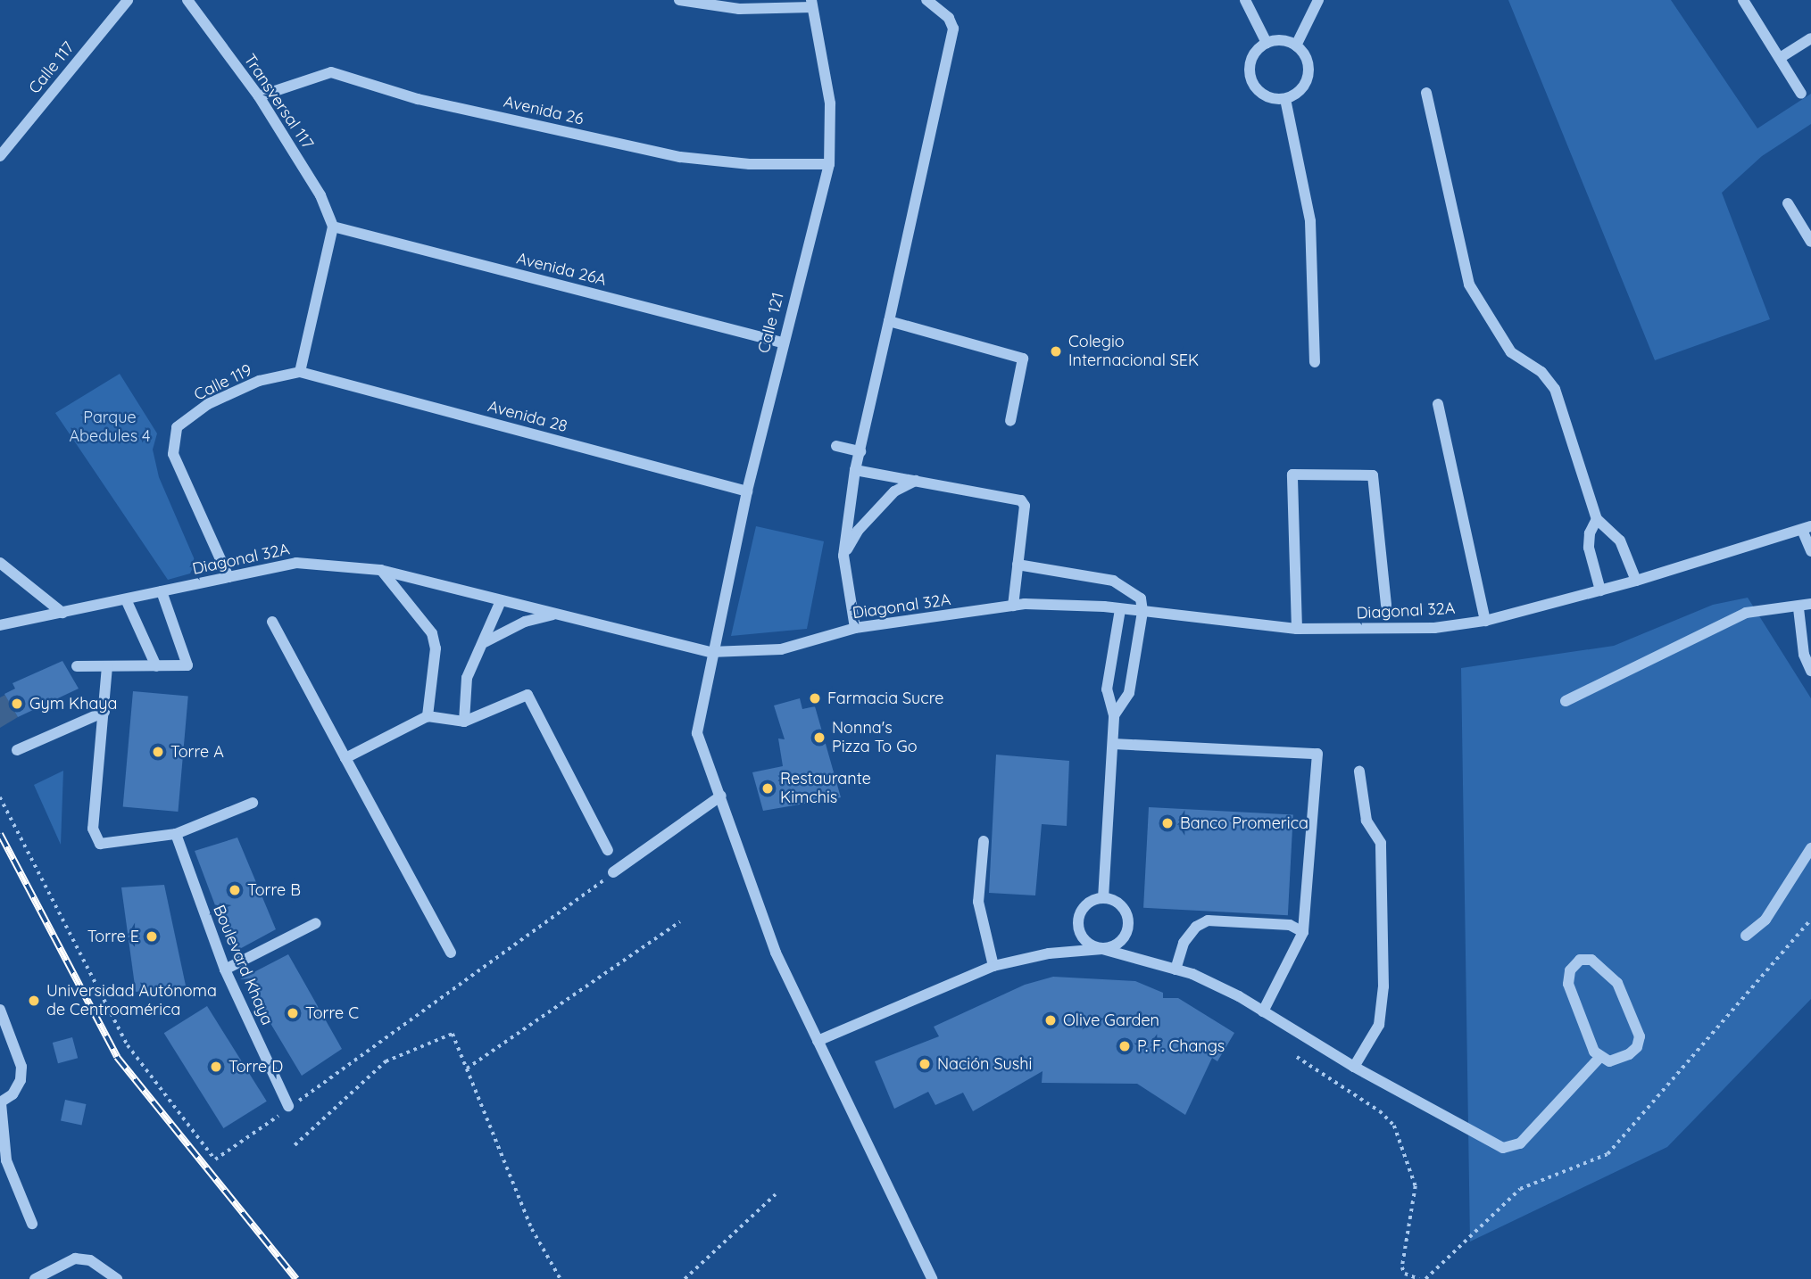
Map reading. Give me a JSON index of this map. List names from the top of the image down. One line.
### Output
{"streets":{"street":["Calle 117","Transversal 117","Avenida 26","Avenida 26A","Calle 121","Calle 119","Avenida 28","Diagonal 32A","Boulevard Khaya"]},"crossings":[["Transversal 117","Avenida 26"],["Transversal 117","Avenida 26A"],["Avenida 26","Calle 121"],["Avenida 26A","Calle 121"],["Calle 121","Avenida 28"],["Calle 121","Diagonal 32A"],["Calle 119","Avenida 28"],["Calle 119","Diagonal 32A"]],"parks":["Parque Abedules 4"],"places":["Colegio Internacional SEK","Farmacia Sucre","Gym Khaya","Nonna's Pizza To Go","Torre A","Restaurante Kimchis","Banco Promerica","Torre B","Torre E","Universidad Autónoma de Centroamérica","Torre C","Olive Garden","P. F. Changs","Nación Sushi","Torre D"]}
